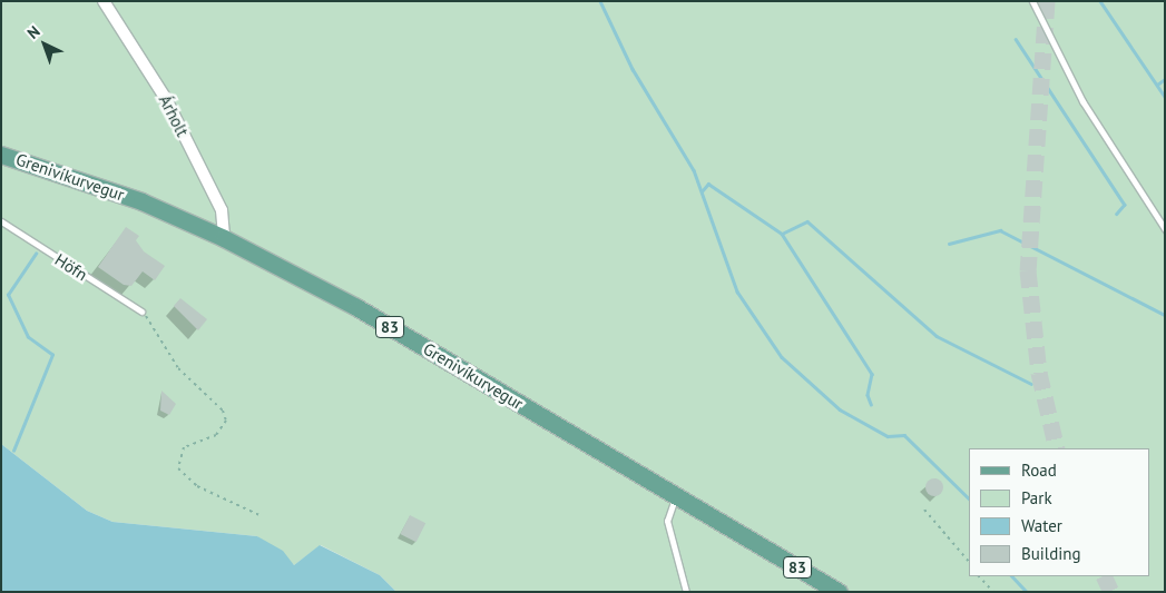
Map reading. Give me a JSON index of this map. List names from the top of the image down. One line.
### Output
{"streets":{"main road":["Grenivíkurvegur","83"],"street":["Árholt"],"lane":["Höfn"]},"crossings":[["Árholt","Grenivíkurvegur"]],"legend":["Road","Park","Water","Building"],"north":"top left"}
